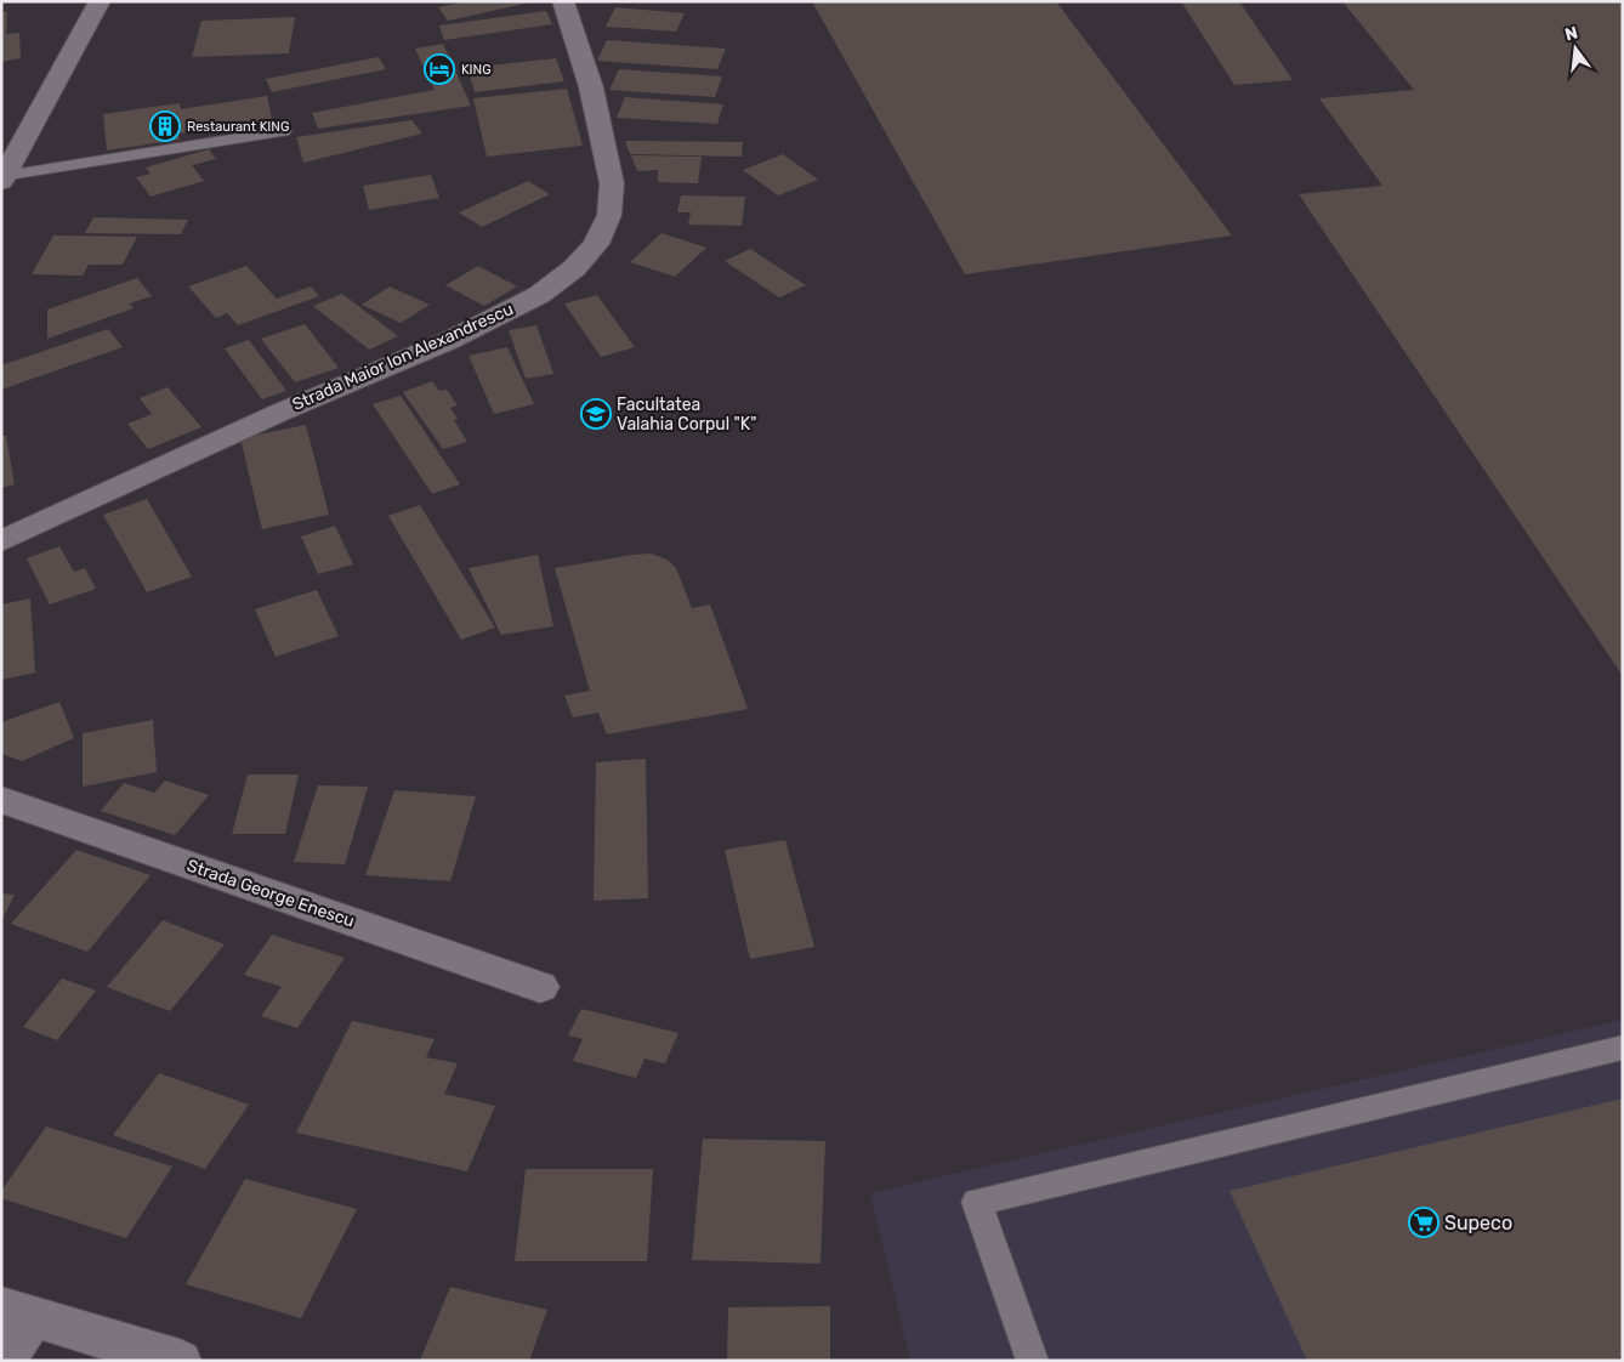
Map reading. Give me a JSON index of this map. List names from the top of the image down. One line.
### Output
{"streets":{"street":["Strada Maior Ion Alexandrescu","Strada George Enescu"]},"places":{"hotel":["KING"],"building":["Restaurant KING"],"school or university":["Facultatea Valahia Corpul \"K\""],"supermarket":["Supeco"]},"north":"top"}
